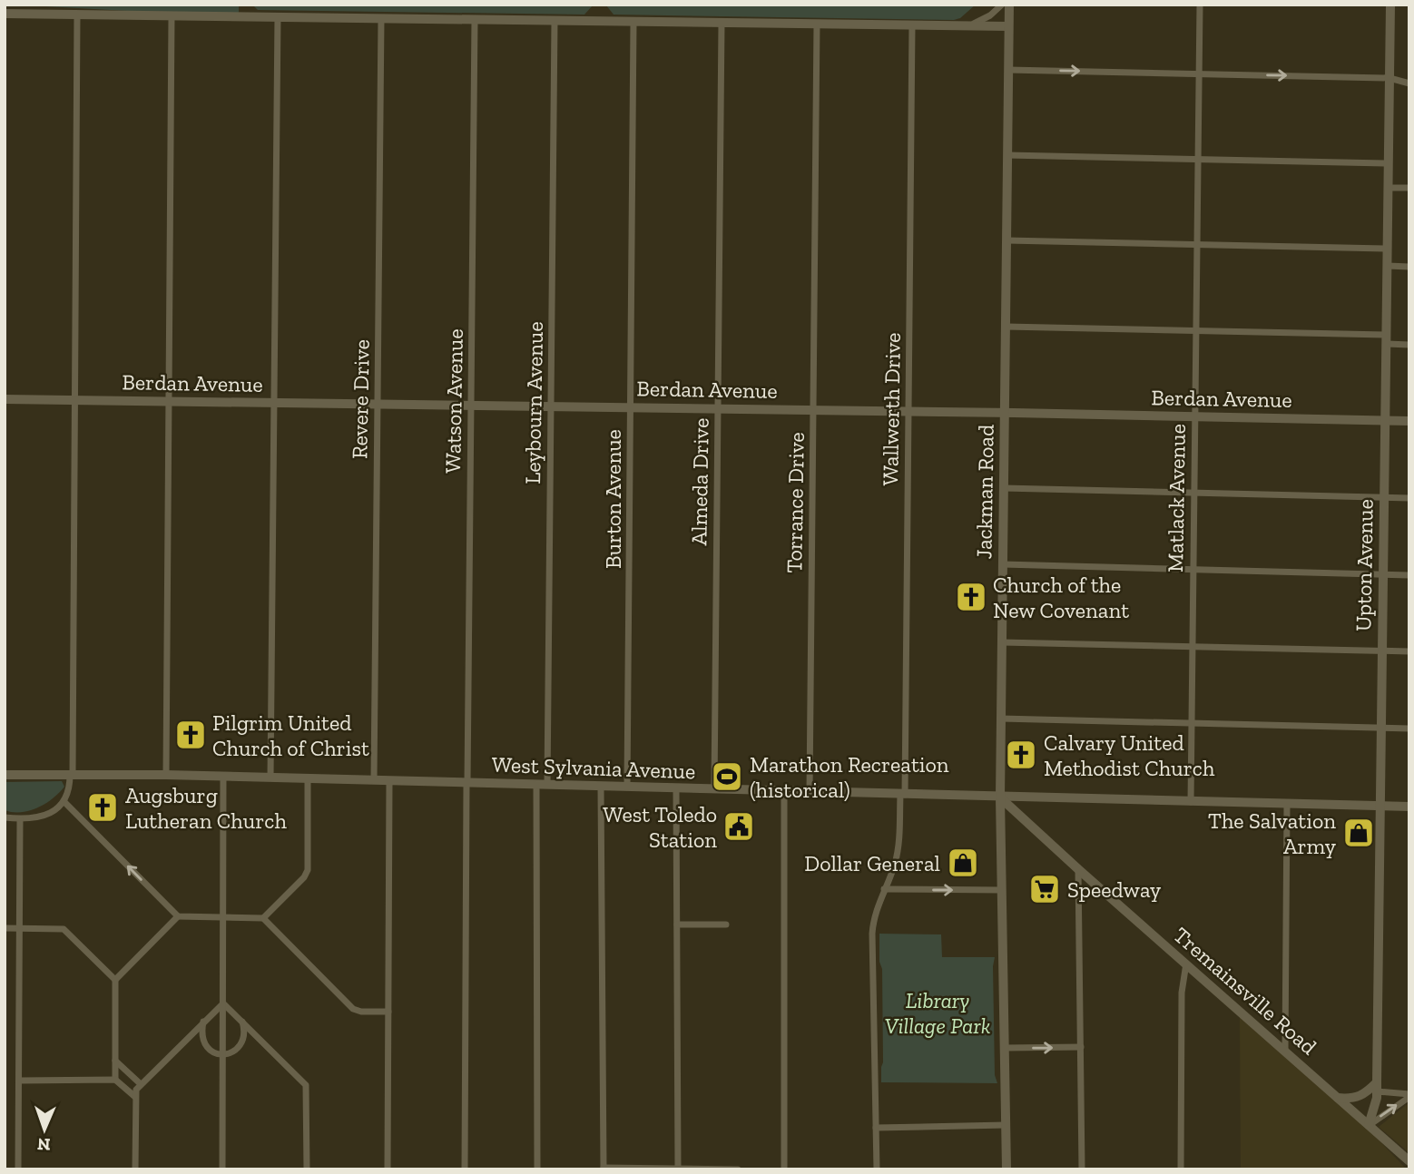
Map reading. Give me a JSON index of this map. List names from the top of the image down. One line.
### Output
{"streets":{"street":["Berdan Avenue","Revere Drive","Watson Avenue","Leybourn Avenue","Wallwerth Drive","Almeda Drive","Jackman Road","Matlack Avenue","Burton Avenue","Torrance Drive","Upton Avenue","West Sylvania Avenue","Tremainsville Road"]},"crossings":[["Berdan Avenue","Revere Drive"],["Berdan Avenue","Watson Avenue"],["Berdan Avenue","Leybourn Avenue"],["Berdan Avenue","Wallwerth Drive"],["Berdan Avenue","Almeda Drive"],["Berdan Avenue","Jackman Road"],["Berdan Avenue","Matlack Avenue"],["Berdan Avenue","Burton Avenue"],["Berdan Avenue","Torrance Drive"],["Berdan Avenue","Upton Avenue"],["Revere Drive","West Sylvania Avenue"],["Watson Avenue","West Sylvania Avenue"],["Leybourn Avenue","West Sylvania Avenue"],["Wallwerth Drive","West Sylvania Avenue"],["Almeda Drive","West Sylvania Avenue"],["Jackman Road","West Sylvania Avenue"],["Jackman Road","Tremainsville Road"],["Matlack Avenue","West Sylvania Avenue"],["Burton Avenue","West Sylvania Avenue"],["Torrance Drive","West Sylvania Avenue"],["Upton Avenue","West Sylvania Avenue"],["Upton Avenue","Tremainsville Road"],["West Sylvania Avenue","Tremainsville Road"]],"parks":["Library Village Park"],"places":{"church":["Church of the New Covenant","Pilgrim United Church of Christ","Calvary United Methodist Church","Augsburg Lutheran Church"],"sports":["Marathon Recreation (historical)"],"public building":["West Toledo Station"],"shop":["The Salvation Army","Dollar General"],"supermarket":["Speedway"]},"north":"bottom"}
